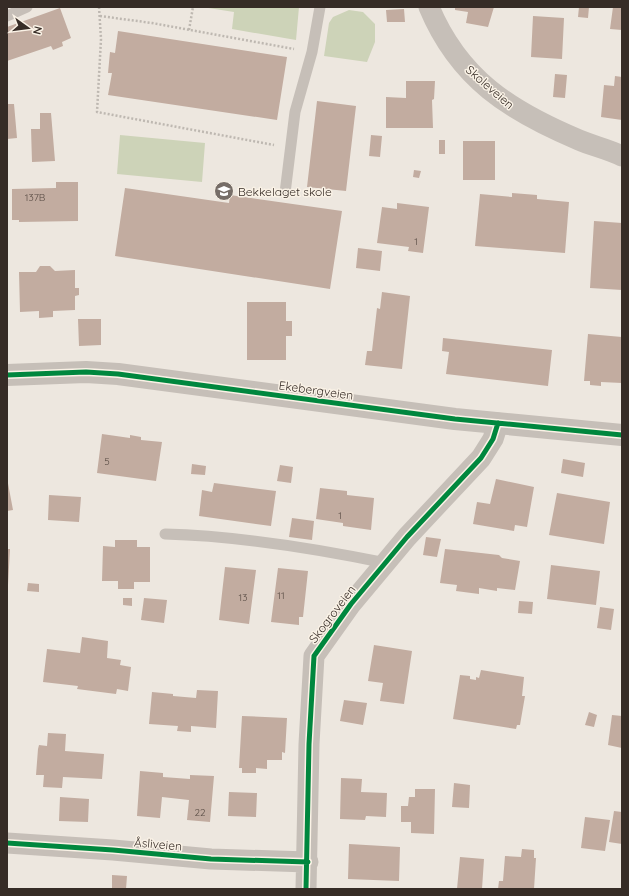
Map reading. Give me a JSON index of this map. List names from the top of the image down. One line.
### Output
{"streets":{"street":["Skoleveien","Ekebergveien","Skogroveien","Åsliveien"]},"crossings":[["Ekebergveien","Skogroveien"],["Skogroveien","Åsliveien"]],"places":{"school or university":["Bekkelaget skole"]},"house_numbers":["137B","1","5","1","11","13","22"],"north":"right"}
